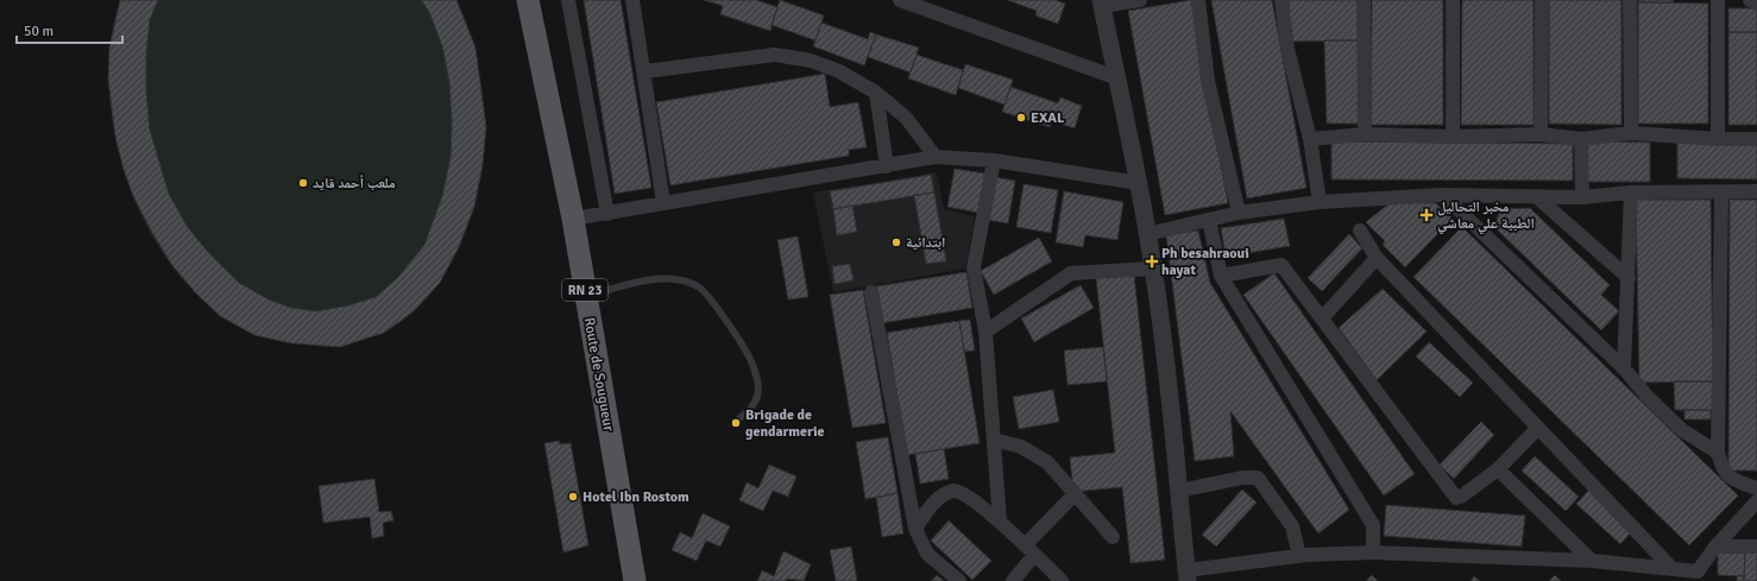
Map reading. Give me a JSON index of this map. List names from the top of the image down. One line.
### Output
{"streets":{"main road":["RN 23","Route de Sougueur"]},"places":{"other":["EXAL","ملعب أحمد قايد","ابتدائية","Brigade de gendarmerie","Hotel Ibn Rostom"],"health":["مخبر التحاليل الطبية علي معاشي","Ph besahraoui hayat"]},"scale_bar":"50 m"}
